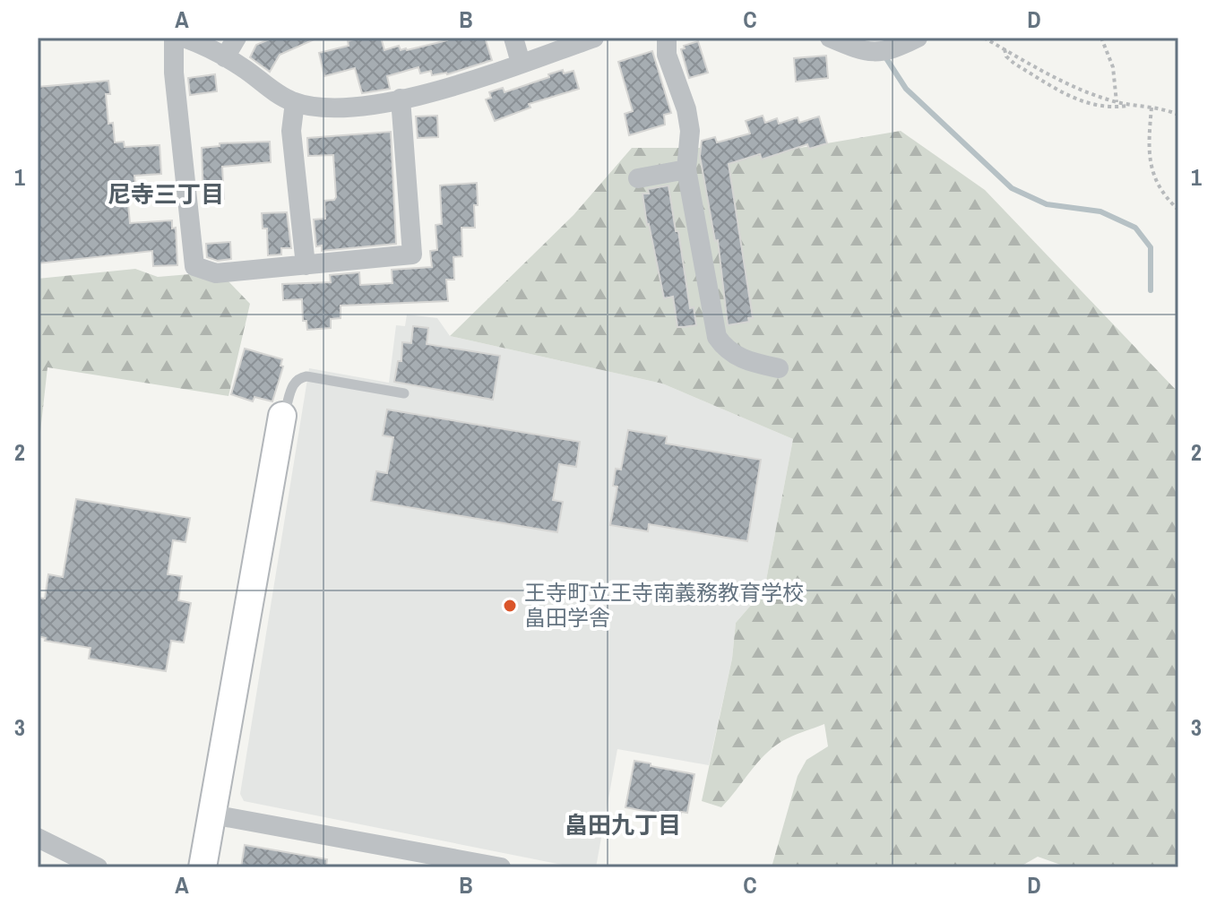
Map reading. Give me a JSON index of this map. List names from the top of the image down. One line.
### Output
{"districts":["尼寺三丁目","畠田九丁目"],"places":["王寺町立王寺南義務教育学校 畠田学舎"],"grid":{"columns":["A","B","C","D"],"rows":["1","2","3"]}}
